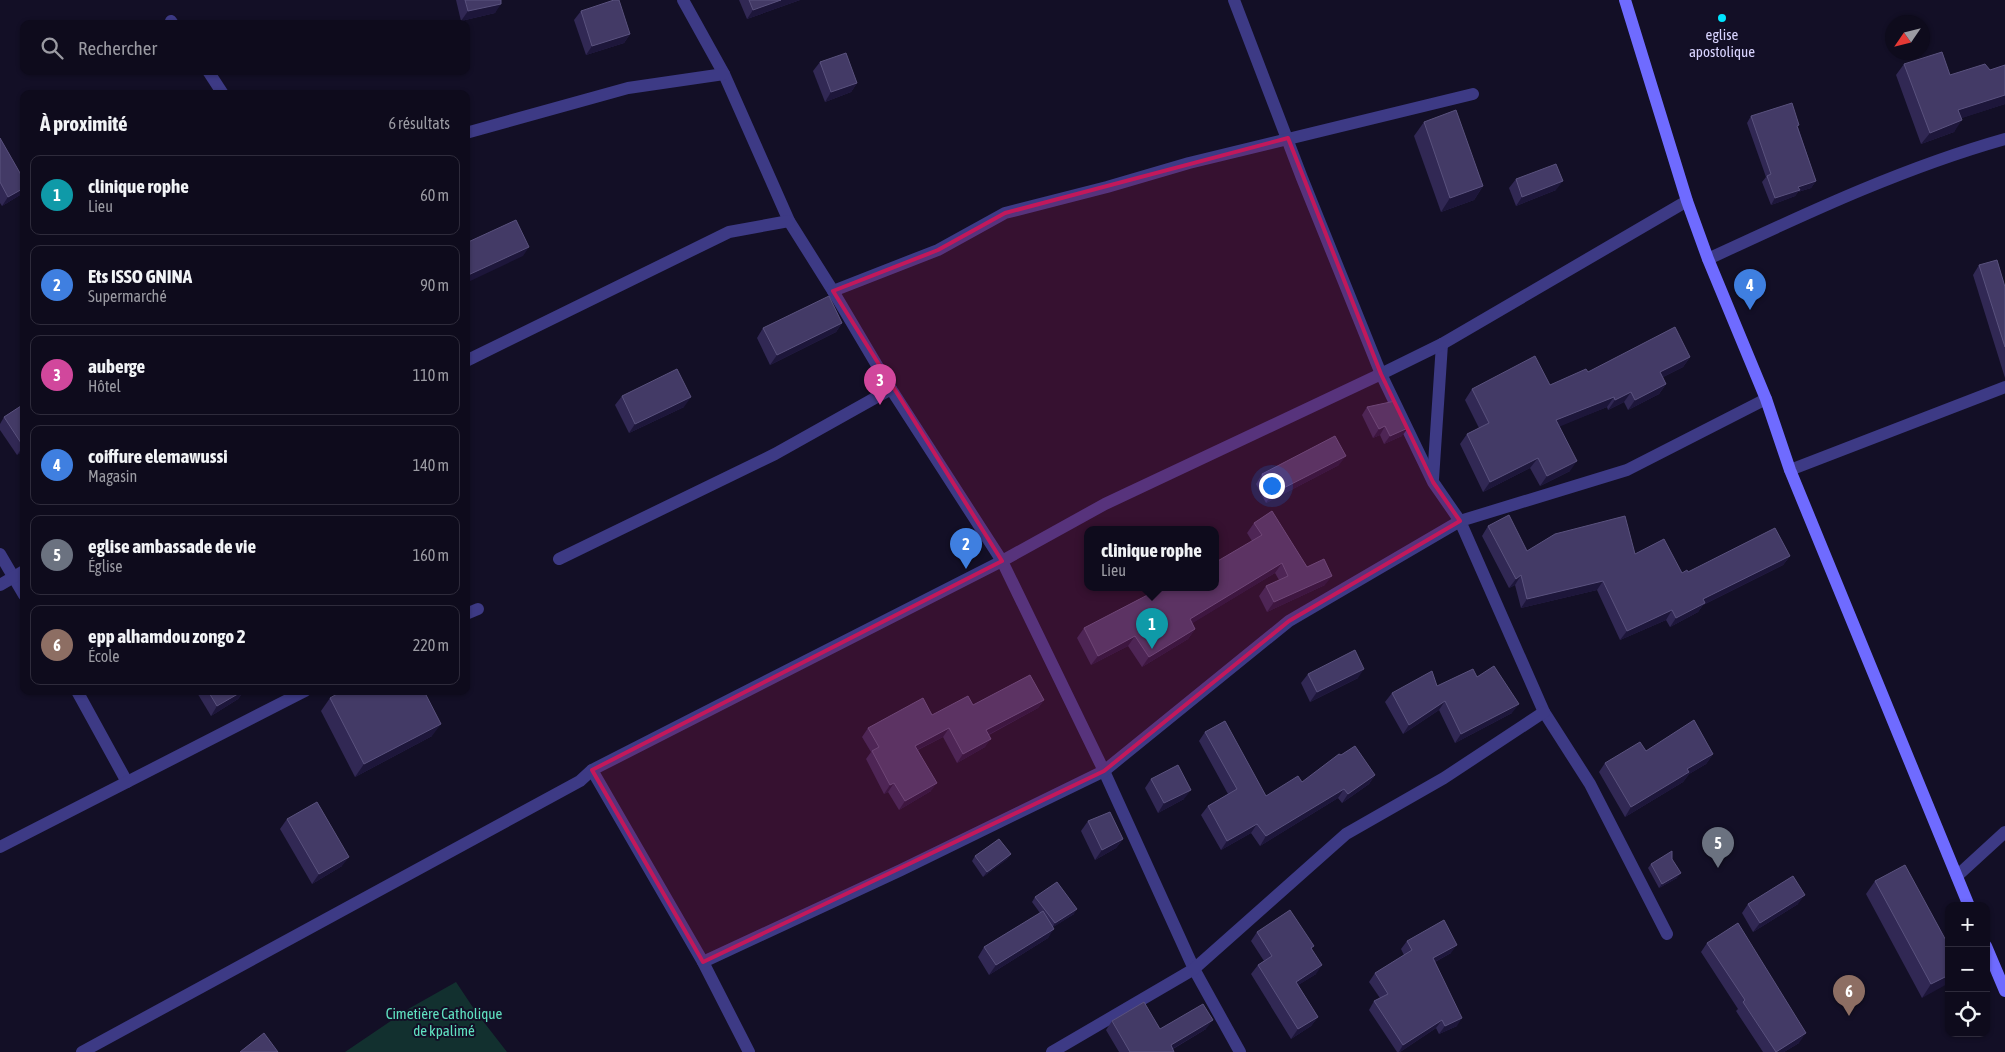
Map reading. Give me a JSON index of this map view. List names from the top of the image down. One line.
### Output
{"parks":["Cimetière Catholique de kpalimé"],"places":["eglise apostolique"],"north":"bottom left","page":{"search":"Rechercher","heading":["À proximité","6 résultats"],"list":[{"mark":"1","name":"clinique rophe","note":"Lieu","value":"60 m"},{"mark":"2","name":"Ets ISSO GNINA","note":"Supermarché","value":"90 m"},{"mark":"3","name":"auberge","note":"Hôtel","value":"110 m"},{"mark":"4","name":"coiffure elemawussi","note":"Magasin","value":"140 m"},{"mark":"5","name":"eglise ambassade de vie","note":"Église","value":"160 m"},{"mark":"6","name":"epp alhamdou zongo 2","note":"École","value":"220 m"}],"pins":["4","3","2","1","5","6"],"popup":["clinique rophe","Lieu"],"map_buttons":["+","−"]}}
